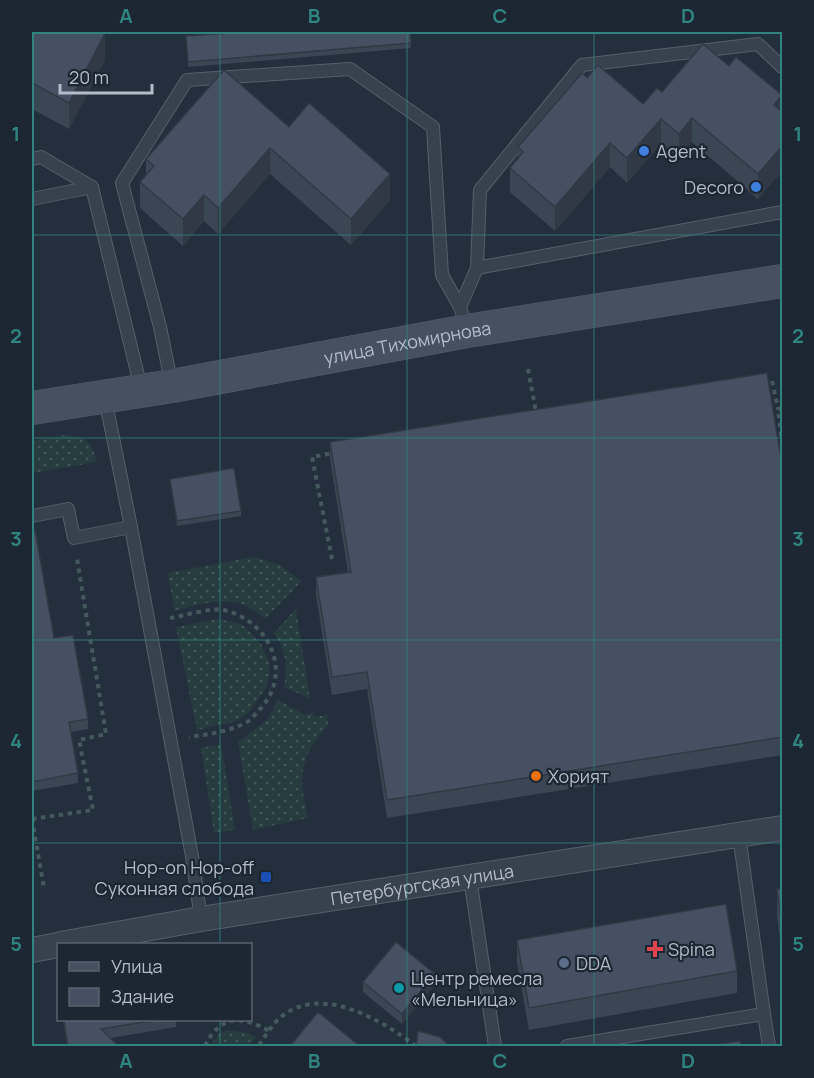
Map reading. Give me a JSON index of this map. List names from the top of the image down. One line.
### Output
{"streets":{"main road":["улица Тихомирнова"],"street":["Петербургская улица"]},"places":{"other":["Agent","Decoro","Хорият","DDA","Центр ремесла «Мельница»"],"transit":["Hop-on Hop-off Суконная слобода"],"health":["Spina"]},"legend":["Улица","Здание"],"scale_bar":"20 m","grid":{"columns":["A","B","C","D"],"rows":["1","2","3","4","5"]}}
